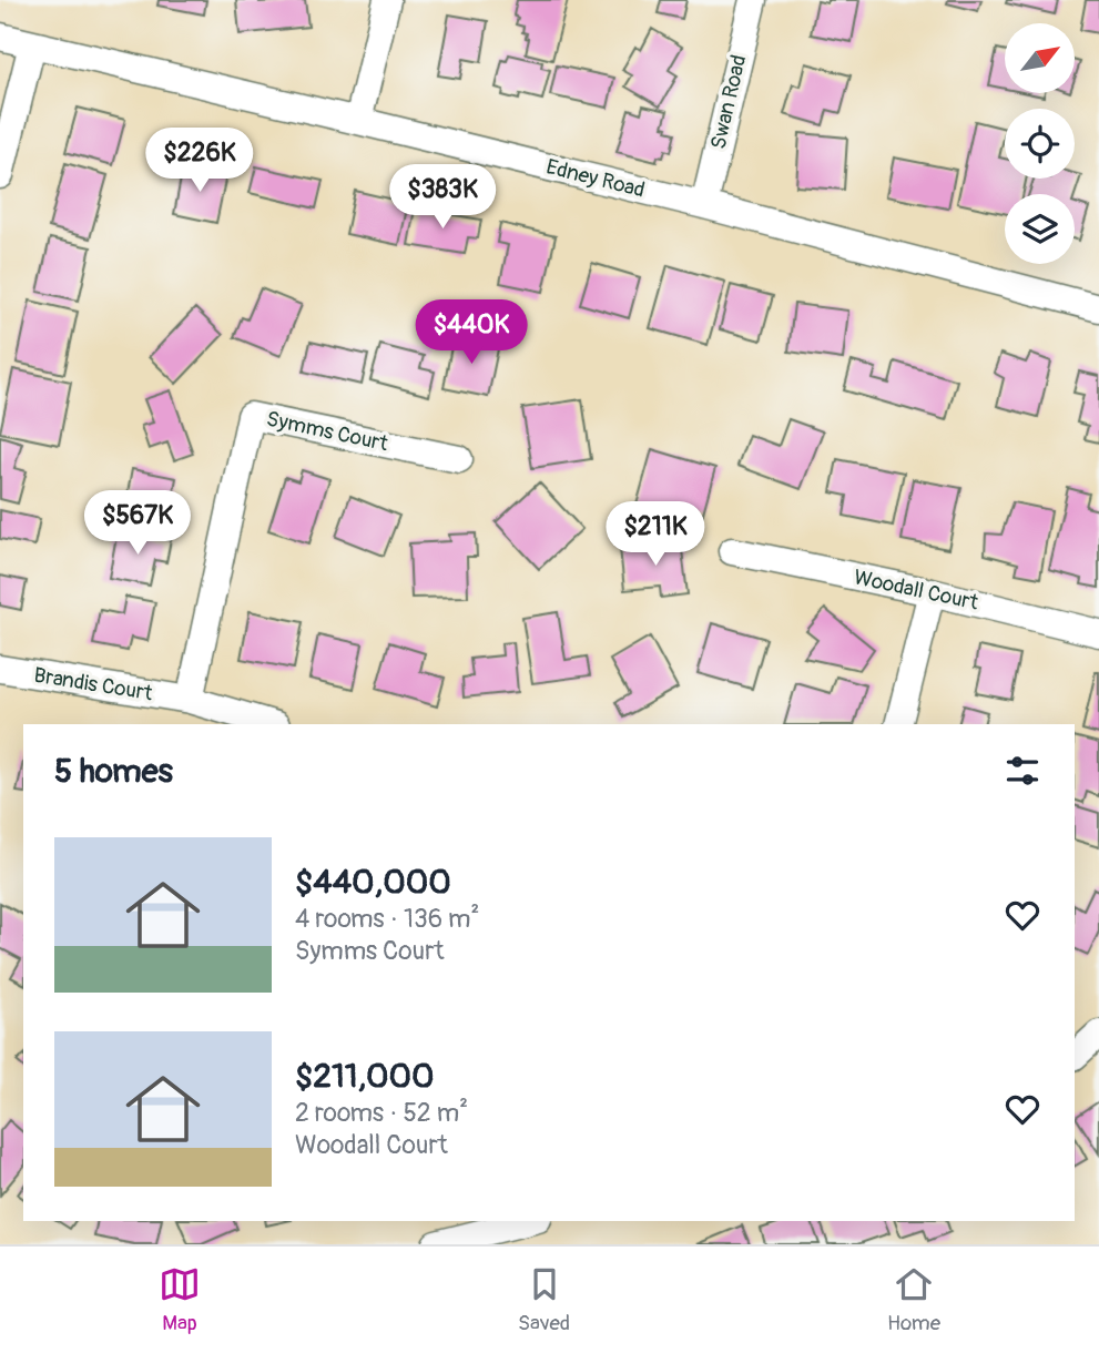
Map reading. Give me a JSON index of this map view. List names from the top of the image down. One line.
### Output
{"streets":{"street":["Swan Road","Edney Road","Symms Court","Woodall Court","Brandis Court"]},"crossings":[["Swan Road","Edney Road"],["Symms Court","Brandis Court"]],"north":"top right","page":{"price":["$226K","$383K","$440K","$567K","$211K"],"heading":"5 homes","list":[{"name":"$440,000","note":"4 rooms · 136 m² · Symms Court"},{"name":"$211,000","note":"2 rooms · 52 m² · Woodall Court"}],"tabs":["Map","Saved","Home"]}}
